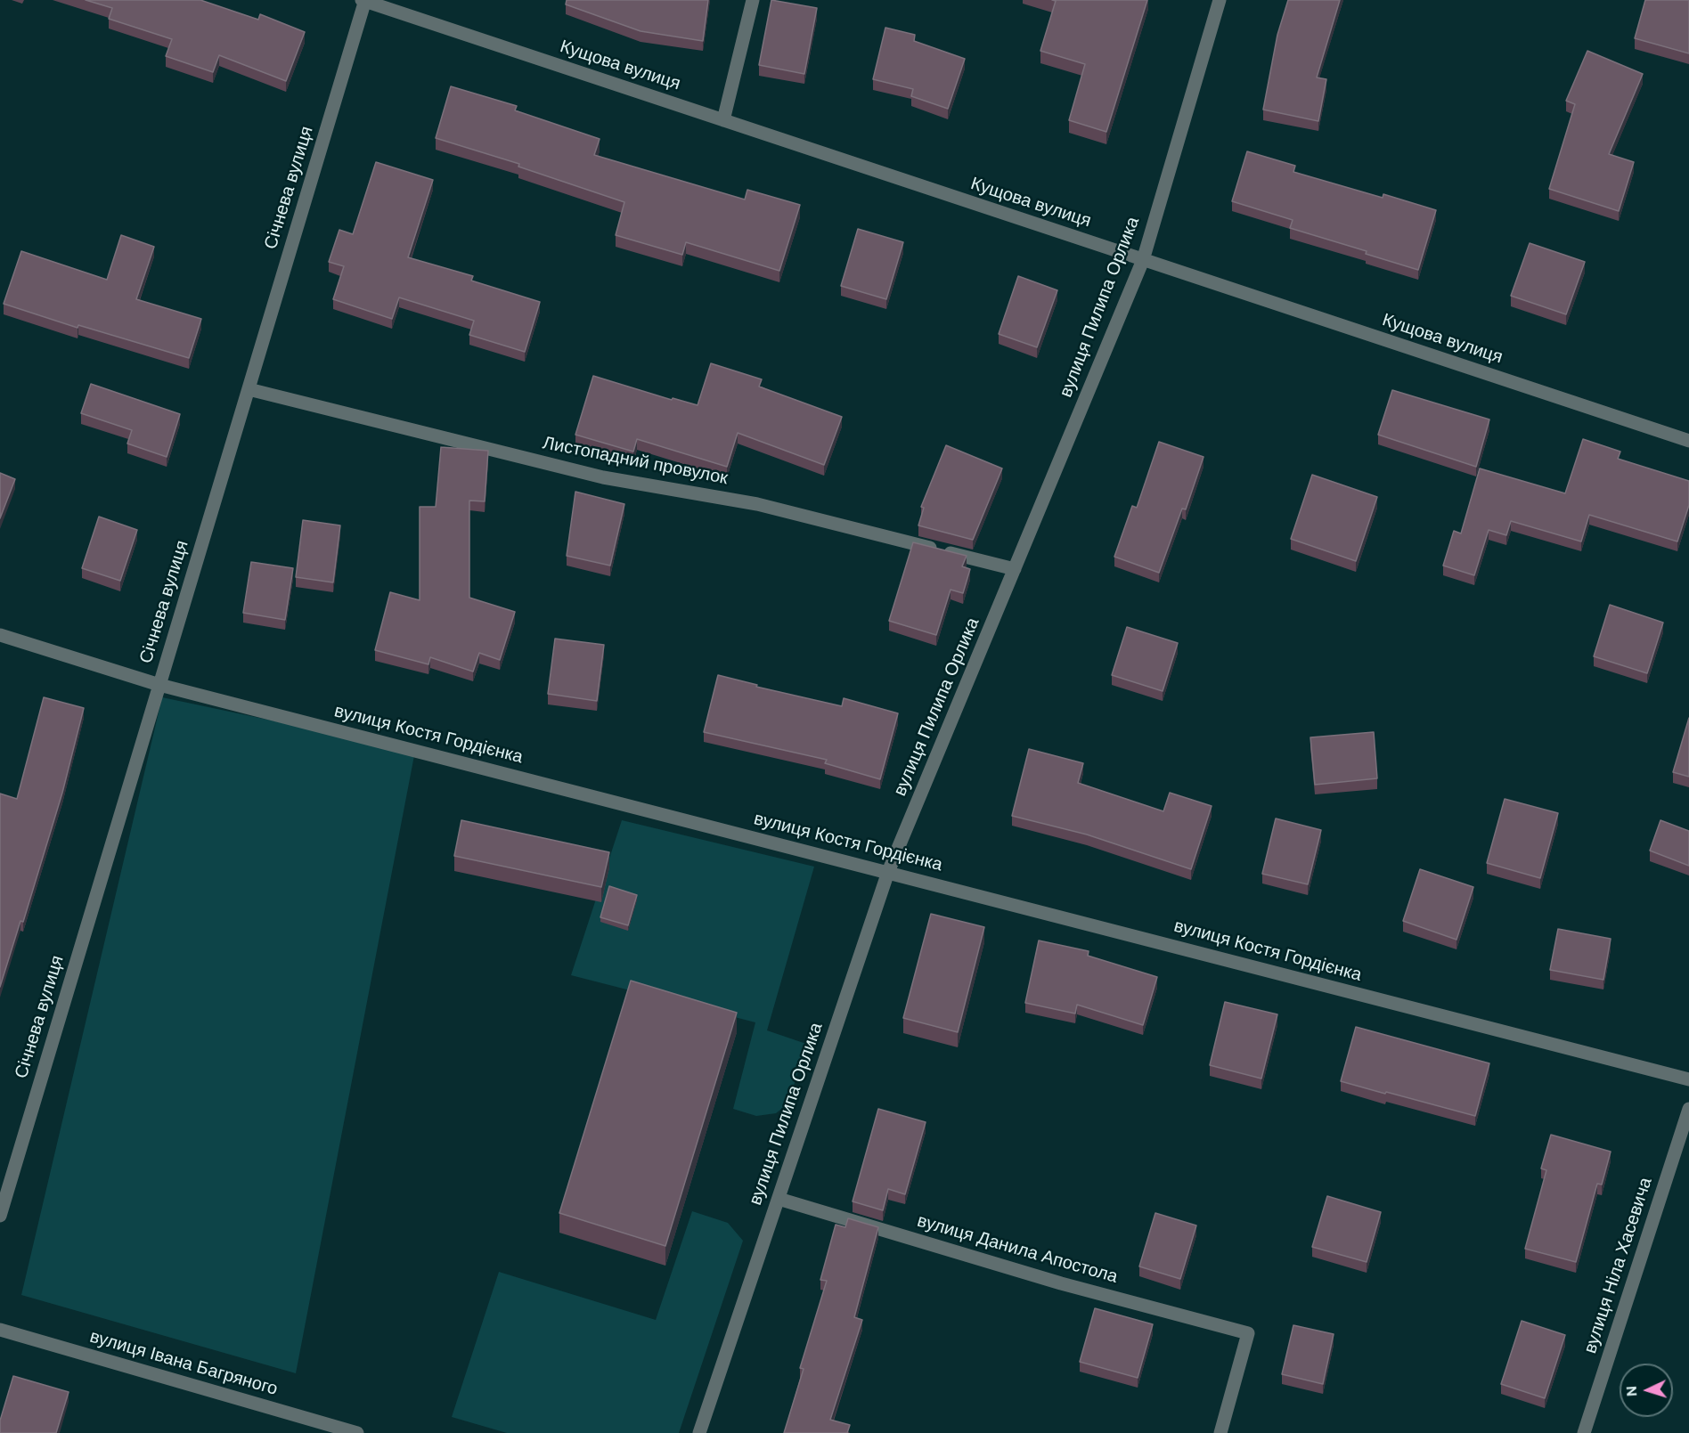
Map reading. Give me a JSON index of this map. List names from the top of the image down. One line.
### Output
{"streets":{"street":["Кущова вулиця","Січнева вулиця","вулиця Пилипа Орлика","Листопадний провулок","вулиця Костя Гордієнка","вулиця Данила Апостола","вулиця Ніла Хасевича","вулиця Івана Багряного"]},"crossings":[["Кущова вулиця","Січнева вулиця"],["Кущова вулиця","вулиця Пилипа Орлика"],["Січнева вулиця","Листопадний провулок"],["Січнева вулиця","вулиця Костя Гордієнка"],["вулиця Пилипа Орлика","Листопадний провулок"],["вулиця Пилипа Орлика","вулиця Костя Гордієнка"],["вулиця Пилипа Орлика","вулиця Данила Апостола"]],"north":"left"}
